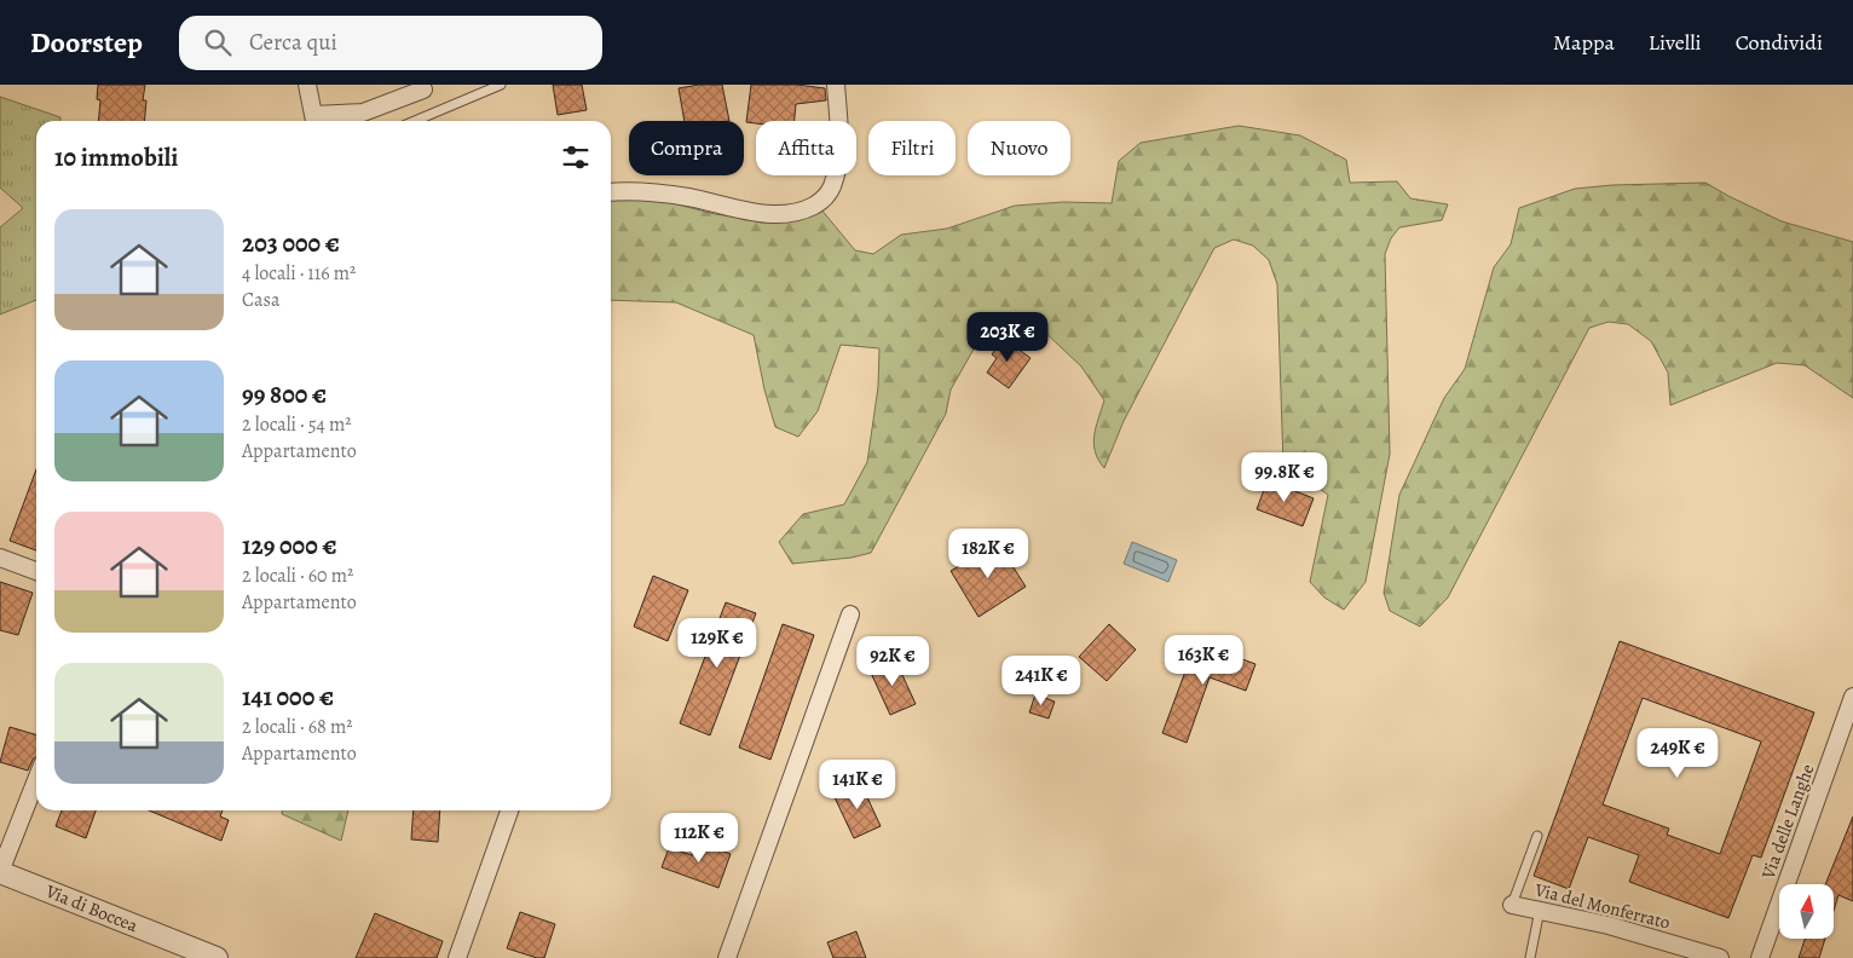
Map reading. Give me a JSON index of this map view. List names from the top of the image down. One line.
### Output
{"streets":{"street":["Via delle Langhe","Via del Monferrato","Via di Boccea"]},"north":"top","page":{"header":"Doorstep","search":"Cerca qui","nav":["Mappa","Livelli","Condividi"],"chip":["Compra","Affitta","Filtri","Nuovo"],"heading":"10 immobili","list":[{"name":"203 000 €","note":"4 locali · 116 m² · Casa"},{"name":"99 800 €","note":"2 locali · 54 m² · Appartamento"},{"name":"129 000 €","note":"2 locali · 60 m² · Appartamento"},{"name":"141 000 €","note":"2 locali · 68 m² · Appartamento"}],"price":["203K €","99.8K €","182K €","129K €","163K €","92K €","241K €","249K €","141K €","112K €"]}}
